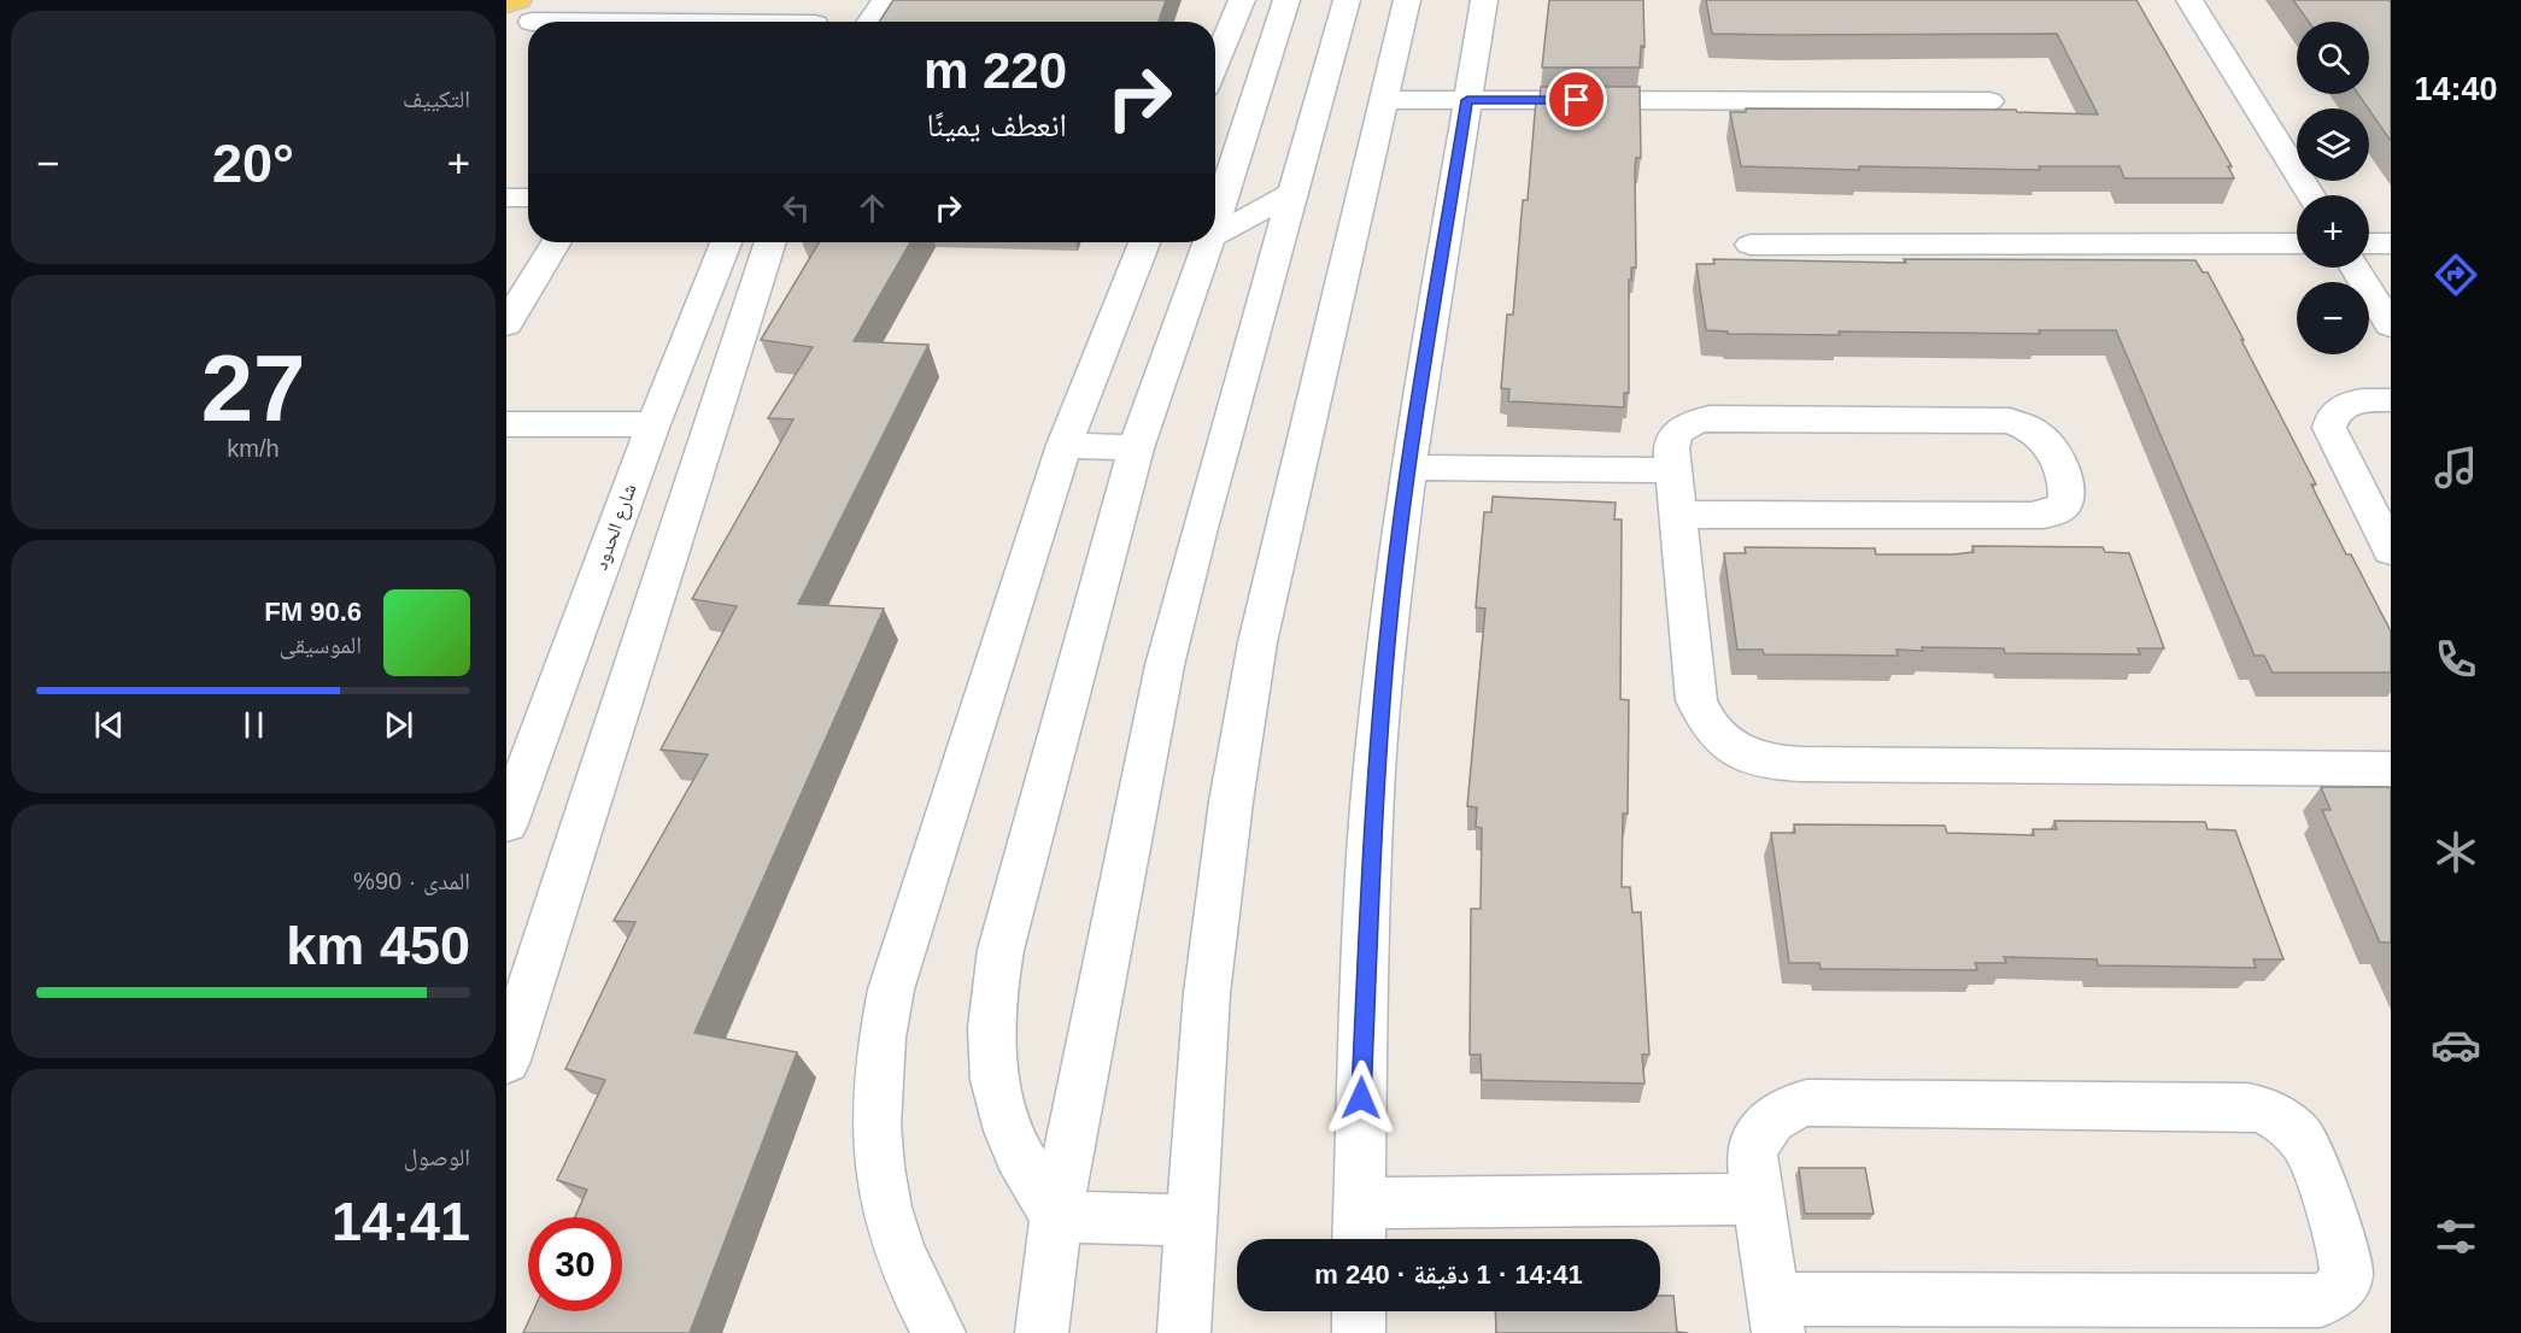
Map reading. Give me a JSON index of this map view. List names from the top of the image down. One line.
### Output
{"streets":{"street":["شارع الحدود"]},"page":{"tabs":"14:40","tile":["التكييف",["27","km/h"],["المدى · 90%","450 km"],["الوصول","14:41"]],"map_buttons":["+","−"],"turn":["220 m","انعطف يمينًا"],"heat":["−","20°","+"],"song":["90.6 FM","الموسيقى"],"limit":"30","trip":"14:41 · 1 دقيقة · 240 m"}}
